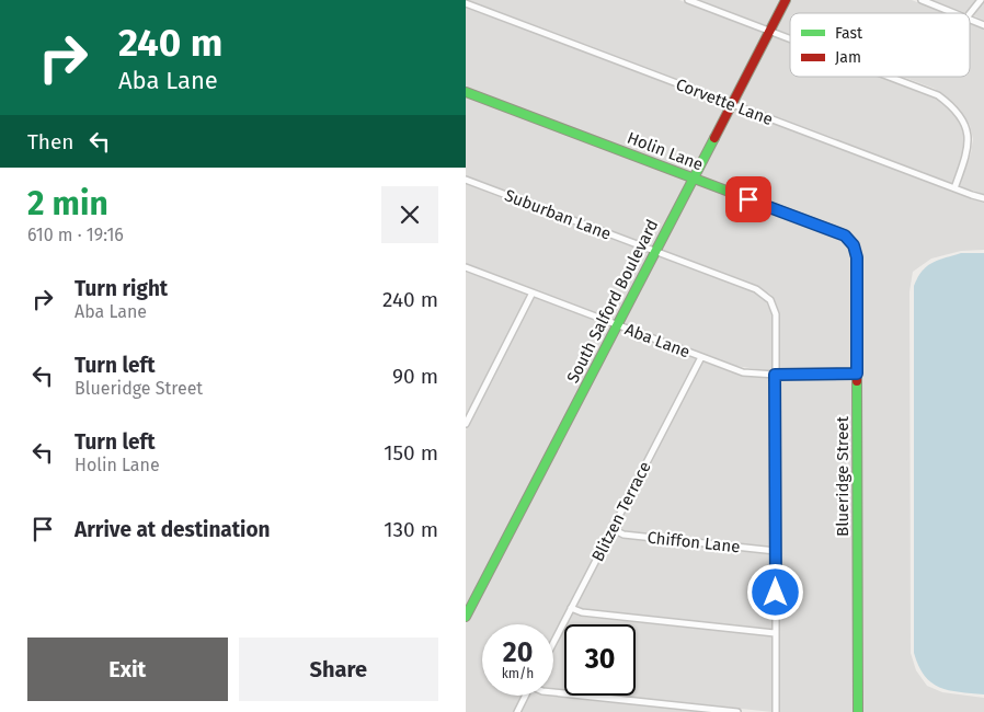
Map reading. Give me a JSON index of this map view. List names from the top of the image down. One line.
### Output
{"streets":{"street":["Corvette Lane","Holin Lane","Suburban Lane","South Salford Boulevard","Aba Lane","Blueridge Street","Blitzen Terrace","Chiffon Lane"]},"crossings":[["Corvette Lane","South Salford Boulevard"],["Holin Lane","South Salford Boulevard"],["Holin Lane","Blueridge Street"],["Suburban Lane","South Salford Boulevard"],["Suburban Lane","Aba Lane"],["South Salford Boulevard","Aba Lane"],["Aba Lane","Blueridge Street"],["Aba Lane","Blitzen Terrace"],["Blitzen Terrace","Chiffon Lane"]],"legend":["Fast","Jam"],"page":{"turn":["240 m","Aba Lane"],"then":"Then","heading":["2 min","610 m · 19:16"],"list":[{"name":"Turn right","note":"Aba Lane","value":"240 m"},{"name":"Turn left","note":"Blueridge Street","value":"90 m"},{"name":"Turn left","note":"Holin Lane","value":"150 m"},{"name":"Arrive at destination","value":"130 m"}],"speed":"20 km/h","limit":"30","buttons":["Exit","Share"]}}
